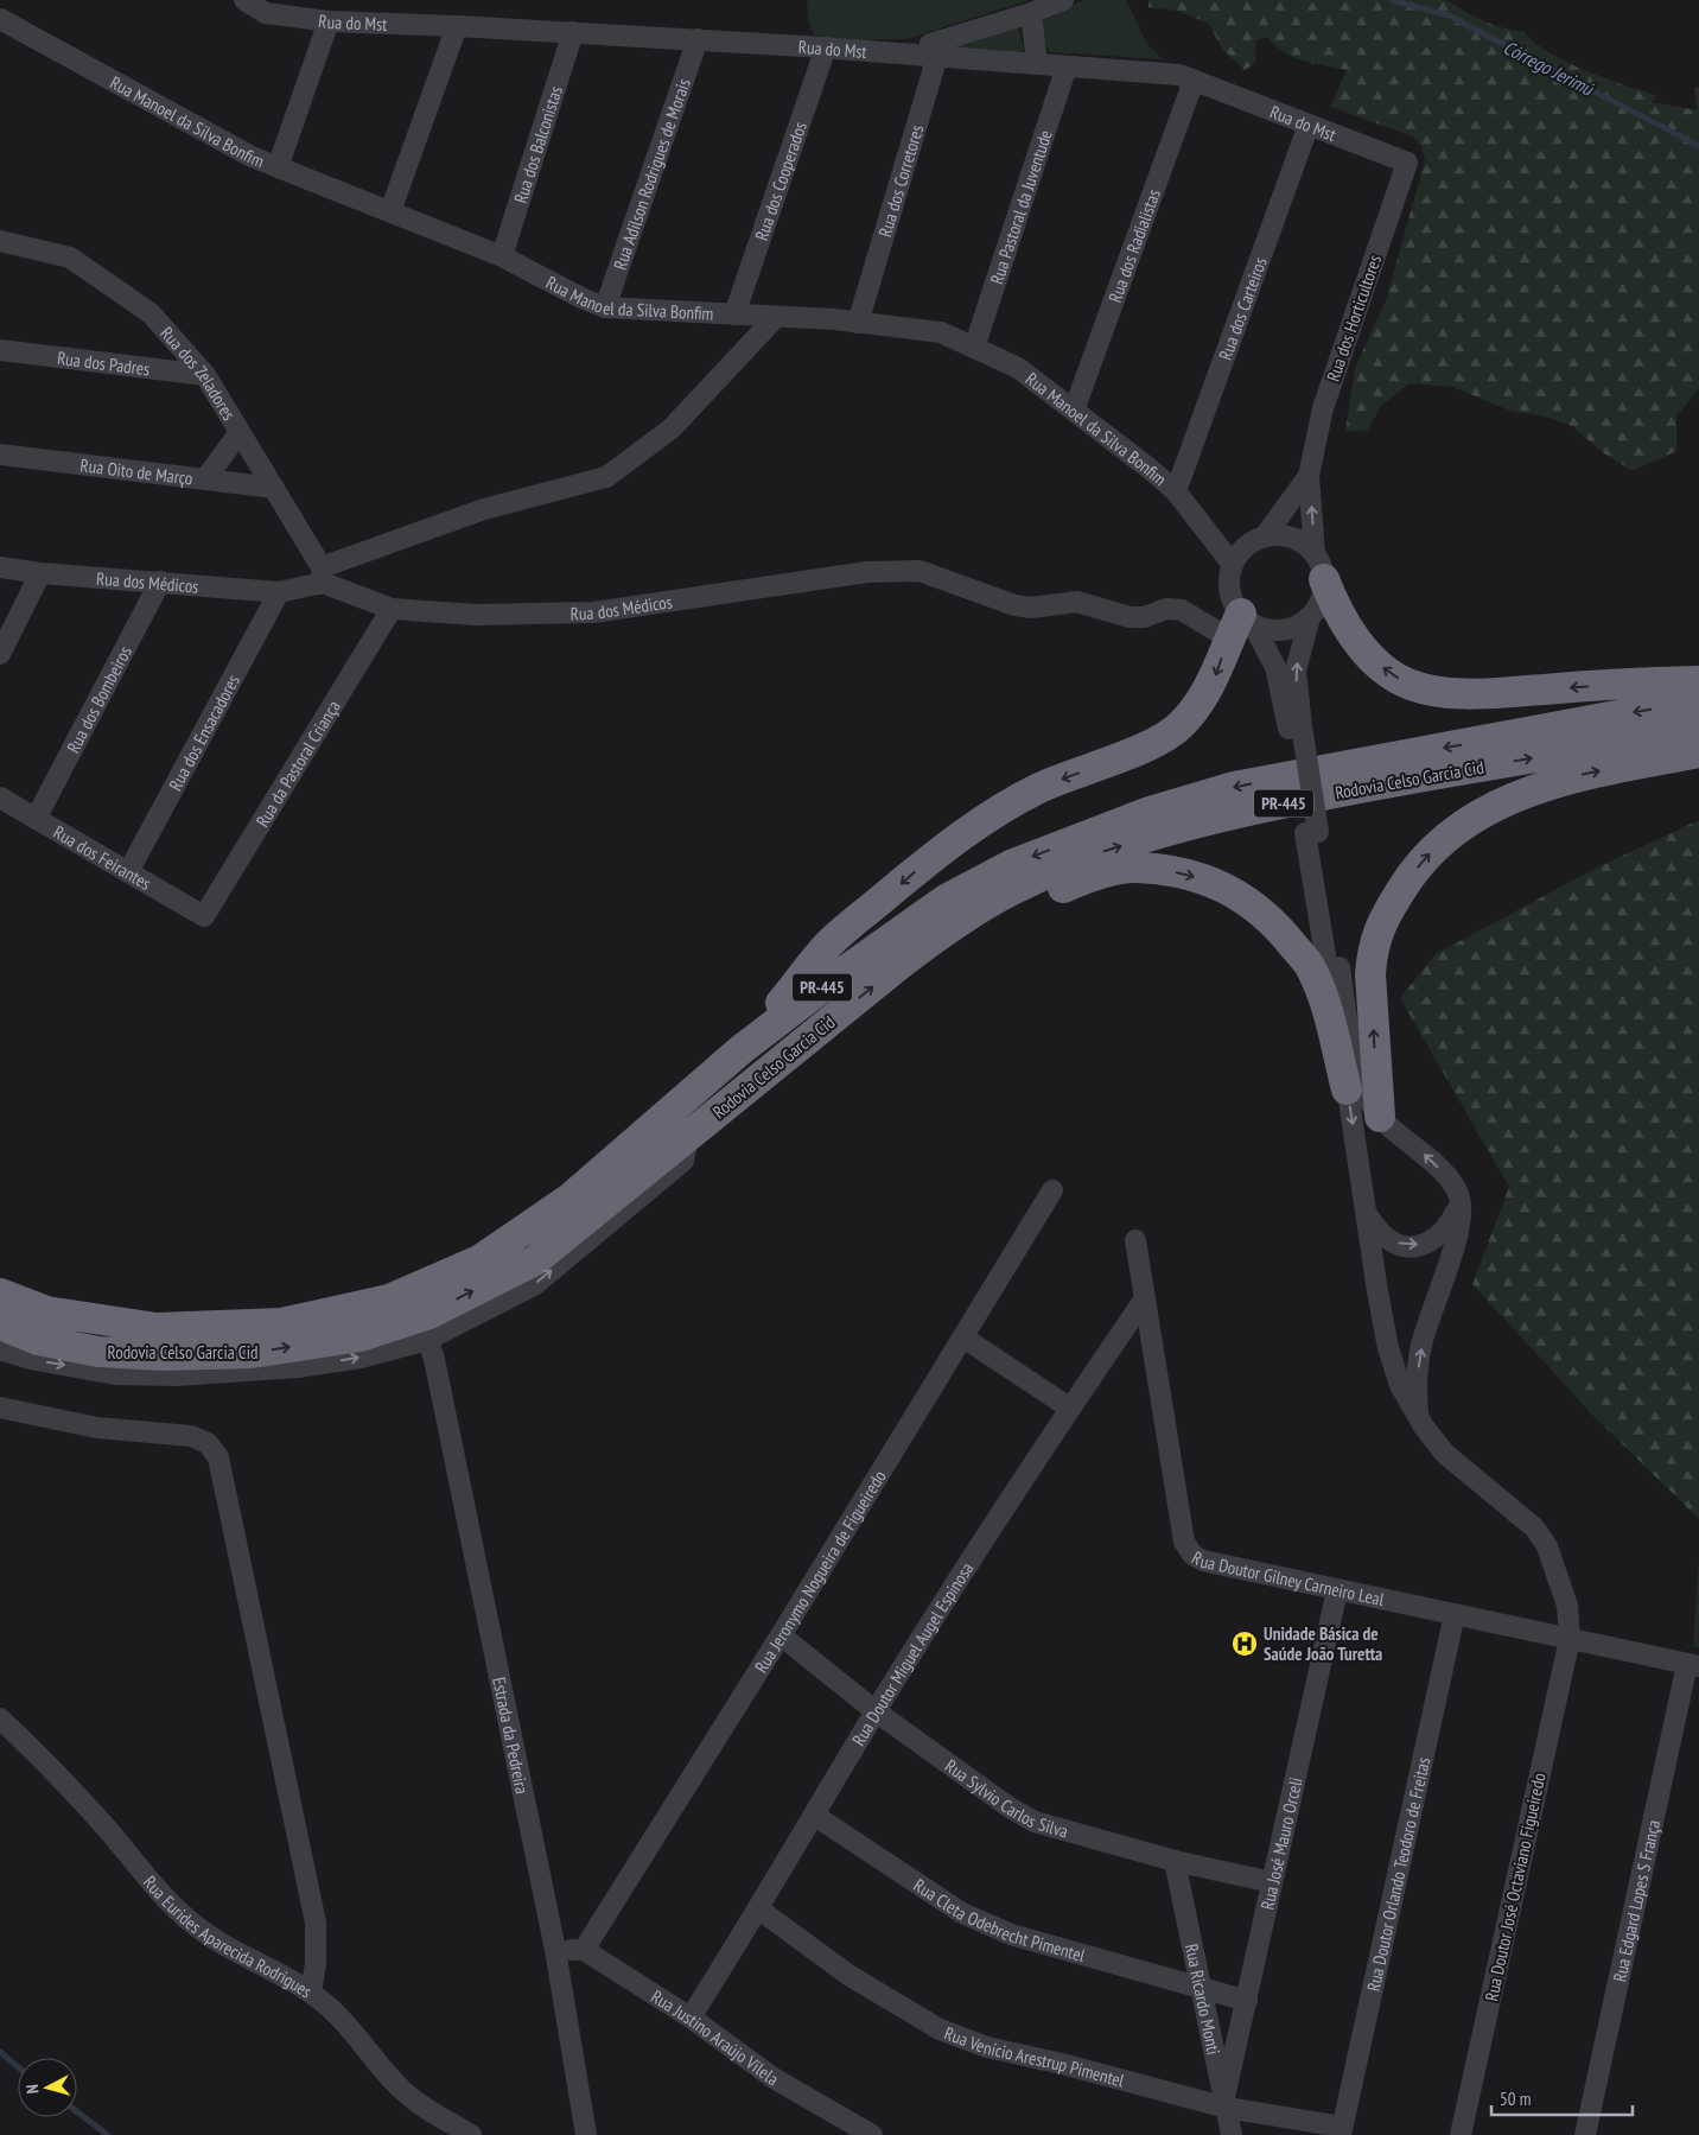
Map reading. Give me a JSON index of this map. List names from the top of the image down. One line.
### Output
{"streets":{"highway":["Rodovia Celso Garcia Cid","PR-445"],"street":["Rua do Mst","Rua Manoel da Silva Bonfim","Rua dos Balconistas","Rua Adilson Rodrigues de Morais","Rua dos Cooperados","Rua dos Corretores","Rua Pastoral da Juventude","Rua dos Radialistas","Rua dos Carteiros","Rua dos Horticultores","Rua dos Padres","Rua dos Zeladores","Rua Oito de Março","Rua dos Médicos","Rua dos Bombeiros","Rua dos Ensacadores","Rua da Pastoral Criança","Rua dos Feirantes","Rua Jeronymo Nogueira de Figueiredo","Rua Doutor Gilney Carneiro Leal","Rua Doutor Miguel Augel Espinosa","Estrada da Pedreira","Rua Sylvio Carlos Silva","Rua José Mauro Orceli","Rua Doutor Orlando Teodoro de Freitas","Rua Doutor José Octaviano Figueiredo","Rua Edgard Lopes S França","Rua Cleta Odebrecht Pimentel","Rua Eurides Aparecida Rodrigues","Rua Ricardo Monti","Rua Justino Araújo Vilela","Rua Venício Arestrup Pimentel"]},"crossings":[["Rua do Mst","Rua dos Balconistas"],["Rua do Mst","Rua Adilson Rodrigues de Morais"],["Rua do Mst","Rua dos Cooperados"],["Rua do Mst","Rua dos Corretores"],["Rua do Mst","Rua Pastoral da Juventude"],["Rua do Mst","Rua dos Radialistas"],["Rua do Mst","Rua dos Carteiros"],["Rua do Mst","Rua dos Horticultores"],["Rua Manoel da Silva Bonfim","Rua dos Balconistas"],["Rua Manoel da Silva Bonfim","Rua Adilson Rodrigues de Morais"],["Rua Manoel da Silva Bonfim","Rua dos Cooperados"],["Rua Manoel da Silva Bonfim","Rua dos Corretores"],["Rua Manoel da Silva Bonfim","Rua Pastoral da Juventude"],["Rua Manoel da Silva Bonfim","Rua dos Radialistas"],["Rua Manoel da Silva Bonfim","Rua dos Carteiros"],["Rua Manoel da Silva Bonfim","Rua dos Horticultores"],["Rua Manoel da Silva Bonfim","Rua dos Médicos"],["Rua dos Horticultores","Rua dos Médicos"],["Rua dos Padres","Rua dos Zeladores"],["Rua dos Zeladores","Rua Oito de Março"],["Rua dos Zeladores","Rua dos Médicos"],["Rua dos Médicos","Rua dos Bombeiros"],["Rua dos Médicos","Rua dos Ensacadores"],["Rua dos Médicos","Rua da Pastoral Criança"],["Rua dos Bombeiros","Rua dos Feirantes"],["Rua dos Ensacadores","Rua dos Feirantes"],["Rua da Pastoral Criança","Rua dos Feirantes"],["Rua Jeronymo Nogueira de Figueiredo","Rua Sylvio Carlos Silva"],["Rua Jeronymo Nogueira de Figueiredo","Rua Justino Araújo Vilela"],["Rua Doutor Gilney Carneiro Leal","Rua Doutor Miguel Augel Espinosa"],["Rua Doutor Gilney Carneiro Leal","Rua José Mauro Orceli"],["Rua Doutor Gilney Carneiro Leal","Rua Doutor Orlando Teodoro de Freitas"],["Rua Doutor Gilney Carneiro Leal","Rua Doutor José Octaviano Figueiredo"],["Rua Doutor Gilney Carneiro Leal","Rua Edgard Lopes S França"],["Rua Doutor Miguel Augel Espinosa","Rua Sylvio Carlos Silva"],["Rua Doutor Miguel Augel Espinosa","Rua Cleta Odebrecht Pimentel"],["Rua Doutor Miguel Augel Espinosa","Rua Justino Araújo Vilela"],["Rua Doutor Miguel Augel Espinosa","Rua Venício Arestrup Pimentel"],["Rua Sylvio Carlos Silva","Rua José Mauro Orceli"],["Rua Sylvio Carlos Silva","Rua Ricardo Monti"],["Rua José Mauro Orceli","Rua Cleta Odebrecht Pimentel"],["Rua José Mauro Orceli","Rua Ricardo Monti"],["Rua José Mauro Orceli","Rua Venício Arestrup Pimentel"],["Rua Doutor Orlando Teodoro de Freitas","Rua Venício Arestrup Pimentel"],["Rua Cleta Odebrecht Pimentel","Rua Ricardo Monti"],["Rua Ricardo Monti","Rua Venício Arestrup Pimentel"]],"water":["Córrego Jerimú"],"places":{"hospital":["Unidade Básica de Saúde João Turetta"]},"scale_bar":"50 m","north":"left"}
